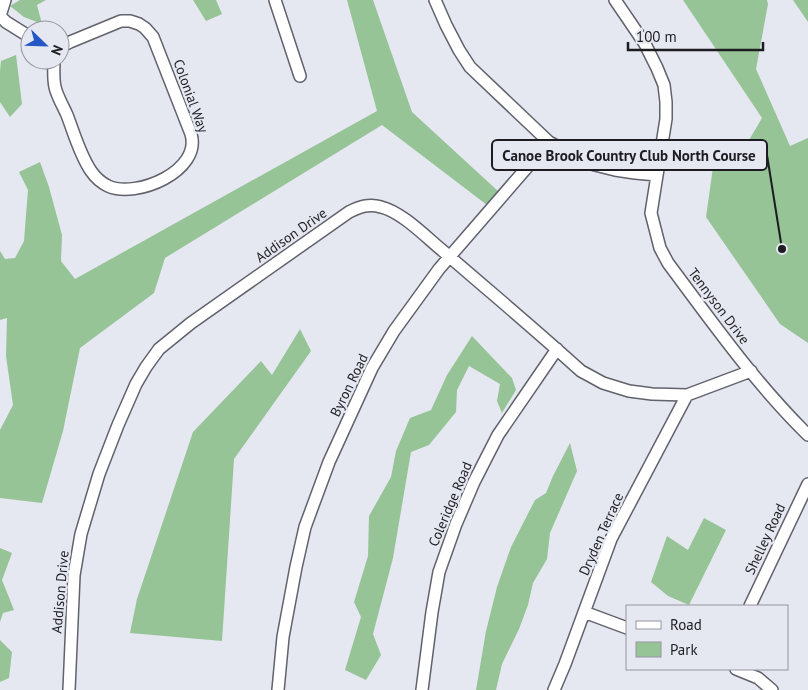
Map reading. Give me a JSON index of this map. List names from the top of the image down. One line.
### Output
{"streets":{"street":["Colonial Way","Addison Drive","Tennyson Drive","Byron Road","Coleridge Road","Dryden Terrace","Shelley Road"]},"crossings":[["Addison Drive","Tennyson Drive"],["Addison Drive","Byron Road"],["Addison Drive","Coleridge Road"],["Addison Drive","Dryden Terrace"]],"places":["Canoe Brook Country Club North Course"],"legend":["Road","Park"],"scale_bar":"100 m","north":"bottom right"}
